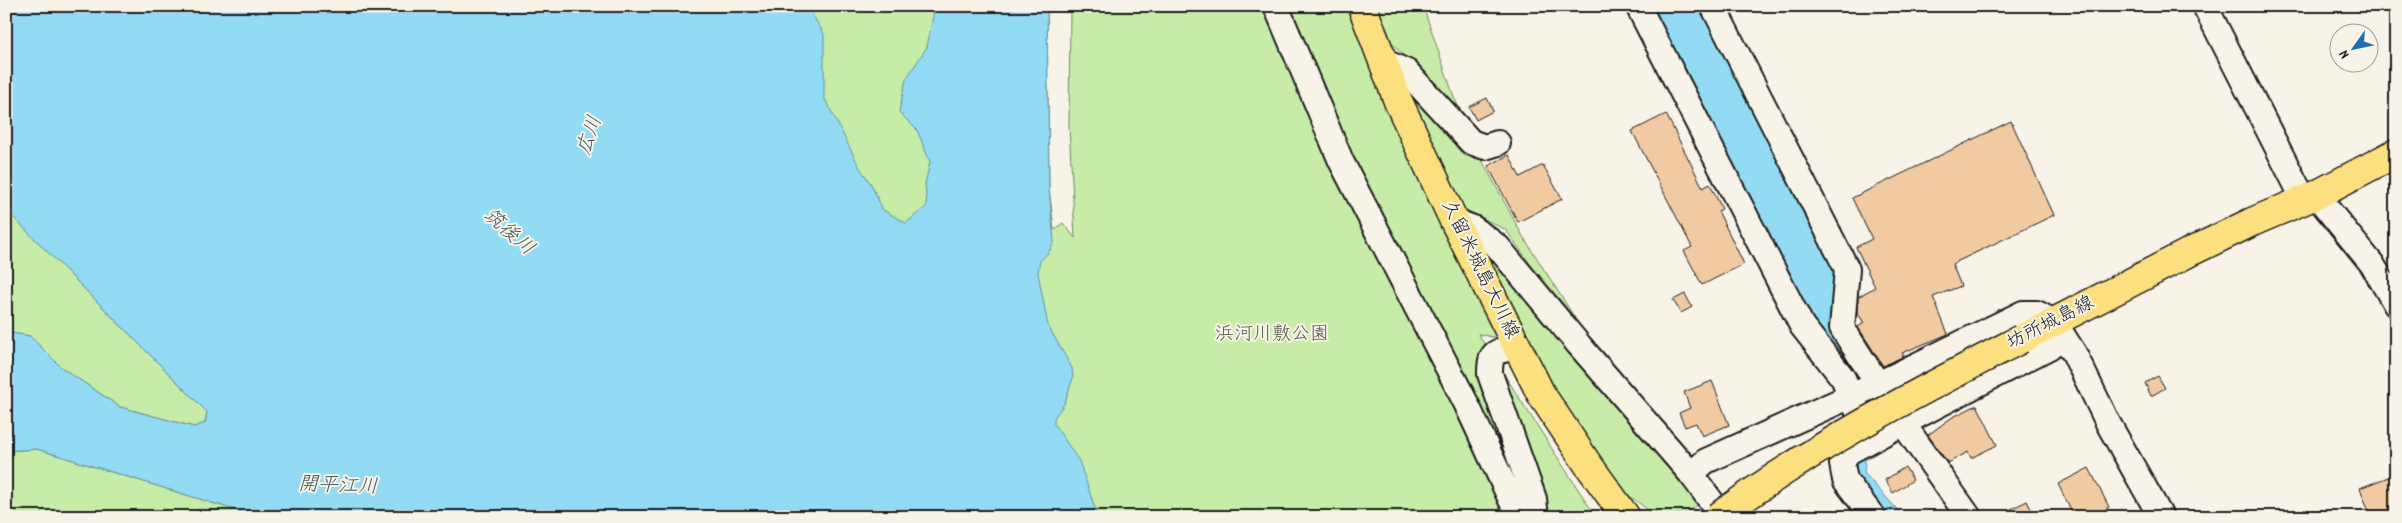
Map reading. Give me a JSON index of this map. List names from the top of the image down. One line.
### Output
{"streets":{"main road":["久留米城島大川線","坊所城島線"]},"water":["広川","筑後川","開平江川"],"parks":["浜河川敷公園"],"north":"bottom left"}
